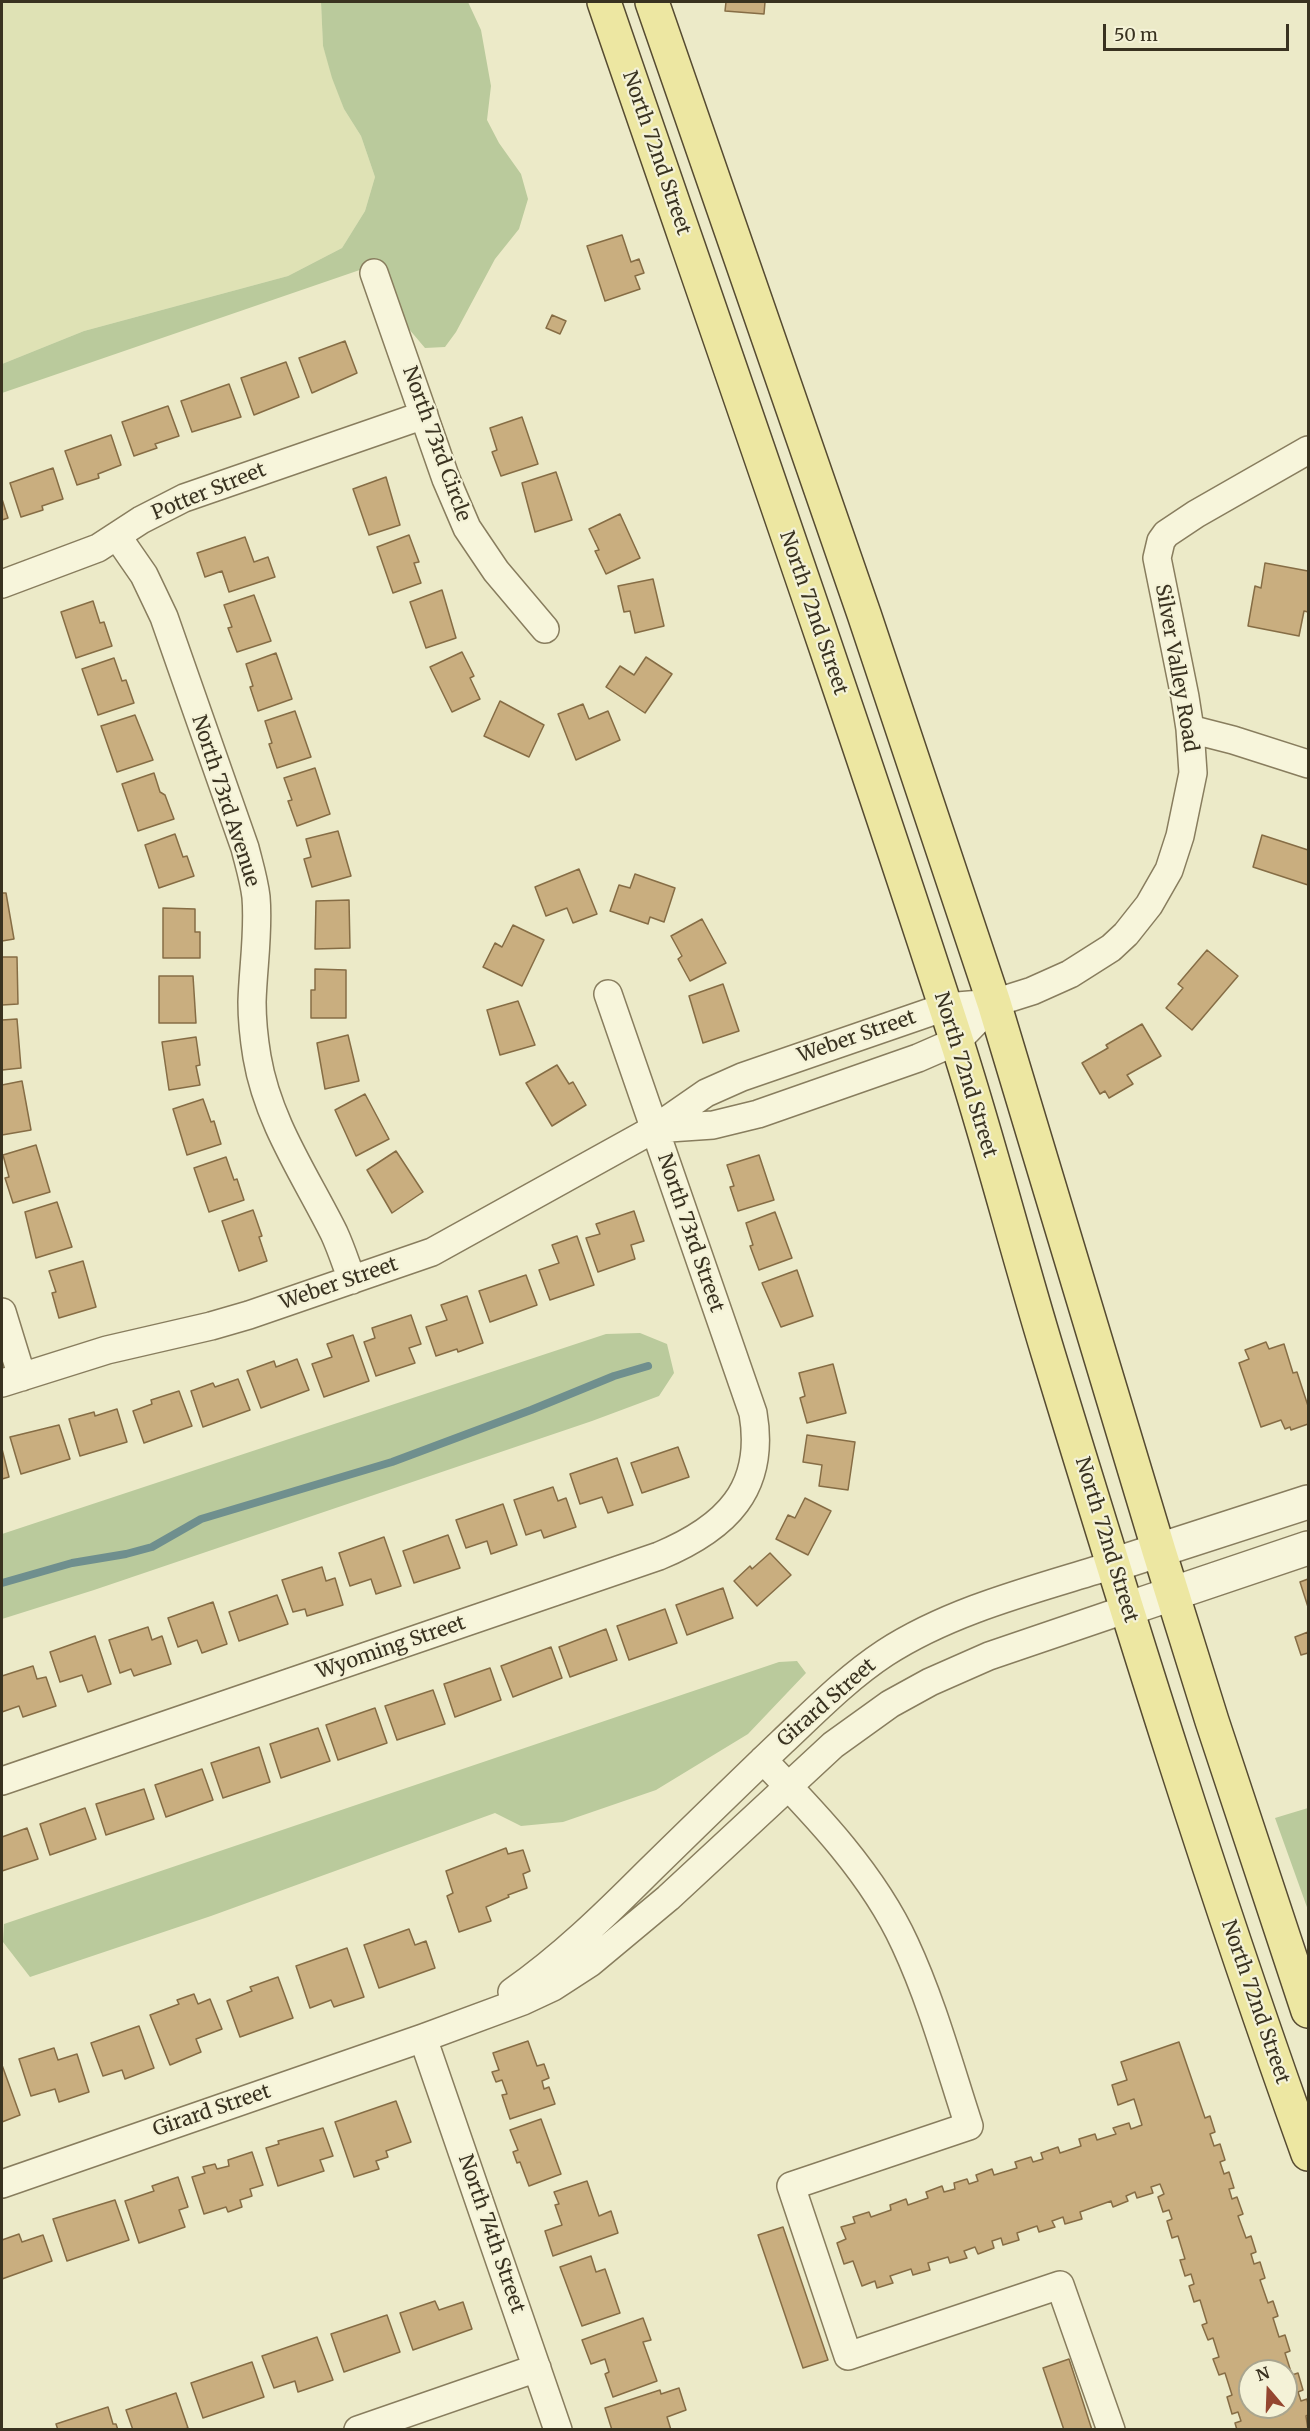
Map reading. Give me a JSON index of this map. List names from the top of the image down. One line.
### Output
{"streets":{"main road":["North 72nd Street"],"street":["North 73rd Circle","Potter Street","Silver Valley Road","North 73rd Avenue","Weber Street","North 73rd Street","Wyoming Street","Girard Street","North 74th Street"]},"crossings":[["North 72nd Street","Weber Street"],["North 72nd Street","Girard Street"],["North 73rd Circle","Potter Street"],["Potter Street","North 73rd Avenue"],["Silver Valley Road","Weber Street"],["North 73rd Avenue","Weber Street"],["Weber Street","North 73rd Street"],["North 73rd Street","Wyoming Street"],["Girard Street","North 74th Street"]],"scale_bar":"50 m","north":"top"}
